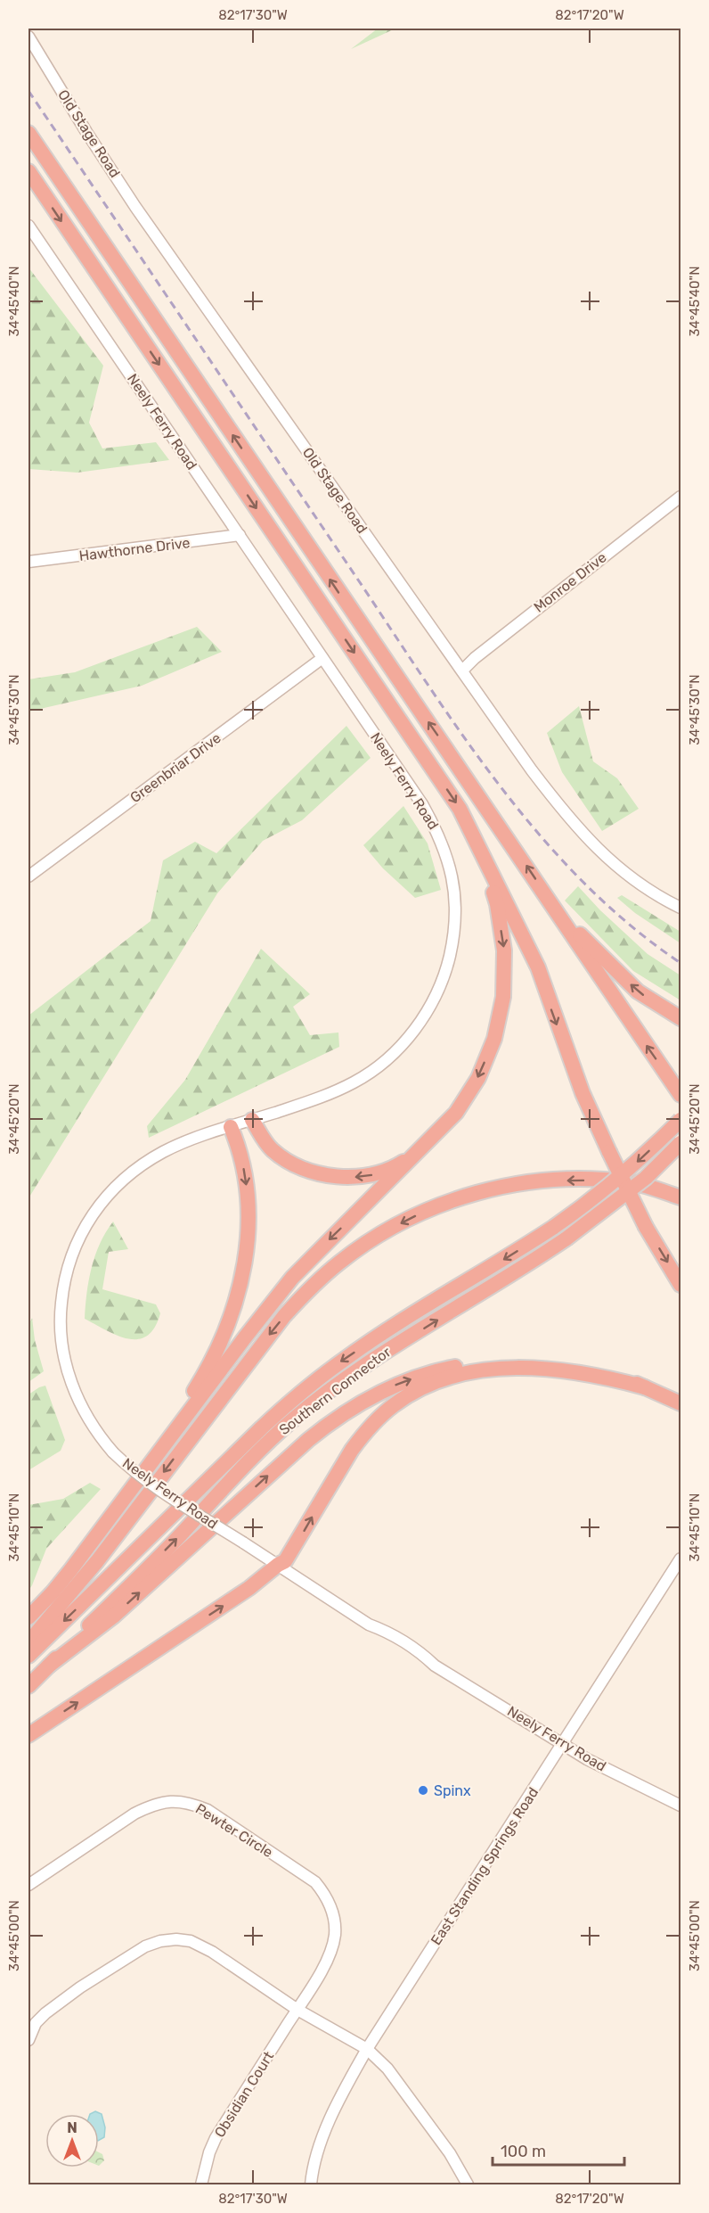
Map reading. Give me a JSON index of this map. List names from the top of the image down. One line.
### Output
{"streets":{"highway":["Southern Connector"],"street":["Old Stage Road","Neely Ferry Road","Hawthorne Drive","Monroe Drive","Greenbriar Drive","Pewter Circle","East Standing Springs Road","Obsidian Court"]},"crossings":[["Old Stage Road","Monroe Drive"],["Neely Ferry Road","Hawthorne Drive"],["Neely Ferry Road","Greenbriar Drive"],["Neely Ferry Road","East Standing Springs Road"],["Pewter Circle","Obsidian Court"]],"places":["Spinx"],"scale_bar":"100 m","north":"top","coordinates":["82°17'30\"W","82°17'20\"W","34°45'40\"N","34°45'30\"N","34°45'20\"N","34°45'10\"N","34°45'00\"N"]}
